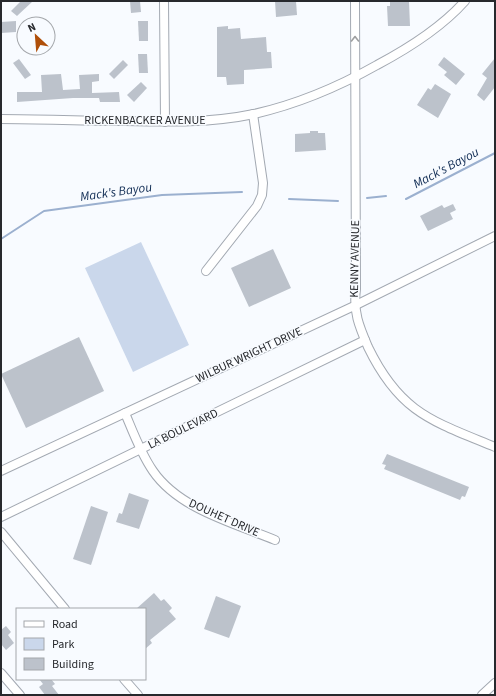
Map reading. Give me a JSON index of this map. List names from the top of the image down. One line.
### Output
{"streets":{"street":["RICKENBACKER AVENUE","KENNY AVENUE","WILBUR WRIGHT DRIVE","LA BOULEVARD","DOUHET DRIVE"]},"crossings":[["RICKENBACKER AVENUE","KENNY AVENUE"],["KENNY AVENUE","WILBUR WRIGHT DRIVE"],["KENNY AVENUE","LA BOULEVARD"],["WILBUR WRIGHT DRIVE","DOUHET DRIVE"],["LA BOULEVARD","DOUHET DRIVE"]],"water":["Mack's Bayou"],"legend":["Road","Park","Building"],"north":"top left"}
